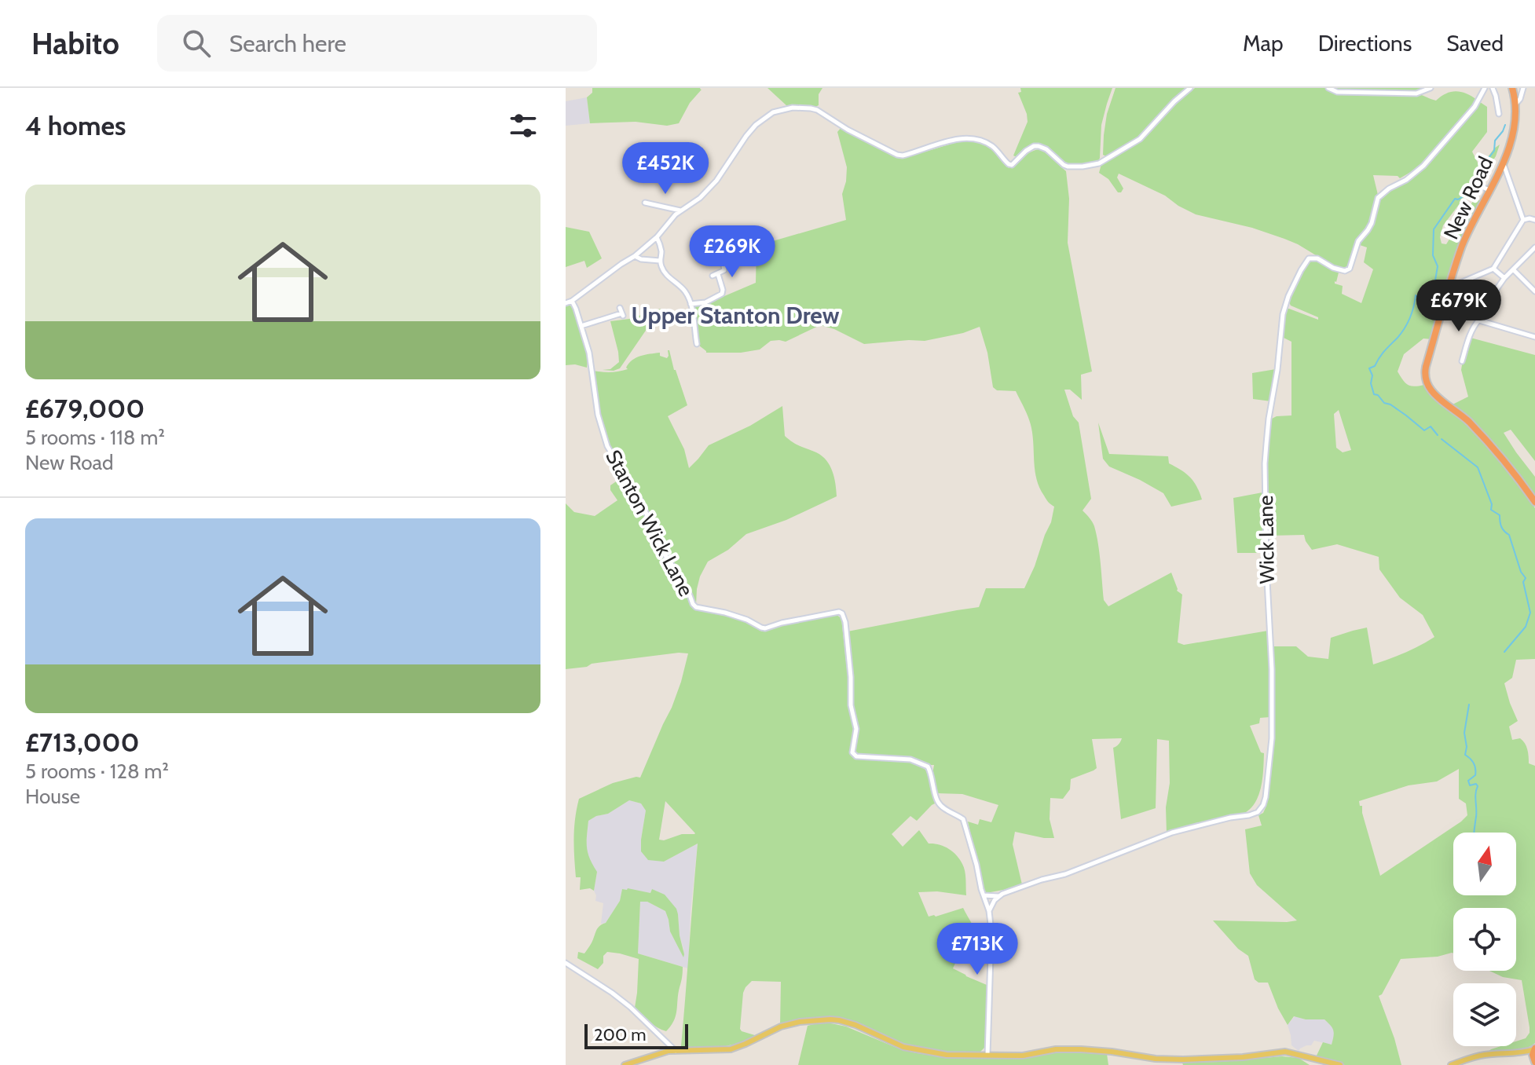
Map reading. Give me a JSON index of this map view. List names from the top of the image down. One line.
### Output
{"streets":{"highway":["New Road"],"street":["Stanton Wick Lane","Wick Lane"]},"districts":["Upper Stanton Drew"],"scale_bar":"200 m","north":"top","page":{"header":"Habito","search":"Search here","nav":["Map","Directions","Saved"],"heading":"4 homes","price":["£452K","£269K","£679K","£713K"],"list":[{"name":"£679,000","note":"5 rooms · 118 m² · New Road"},{"name":"£713,000","note":"5 rooms · 128 m² · House"}],"scale":"200 m"}}
